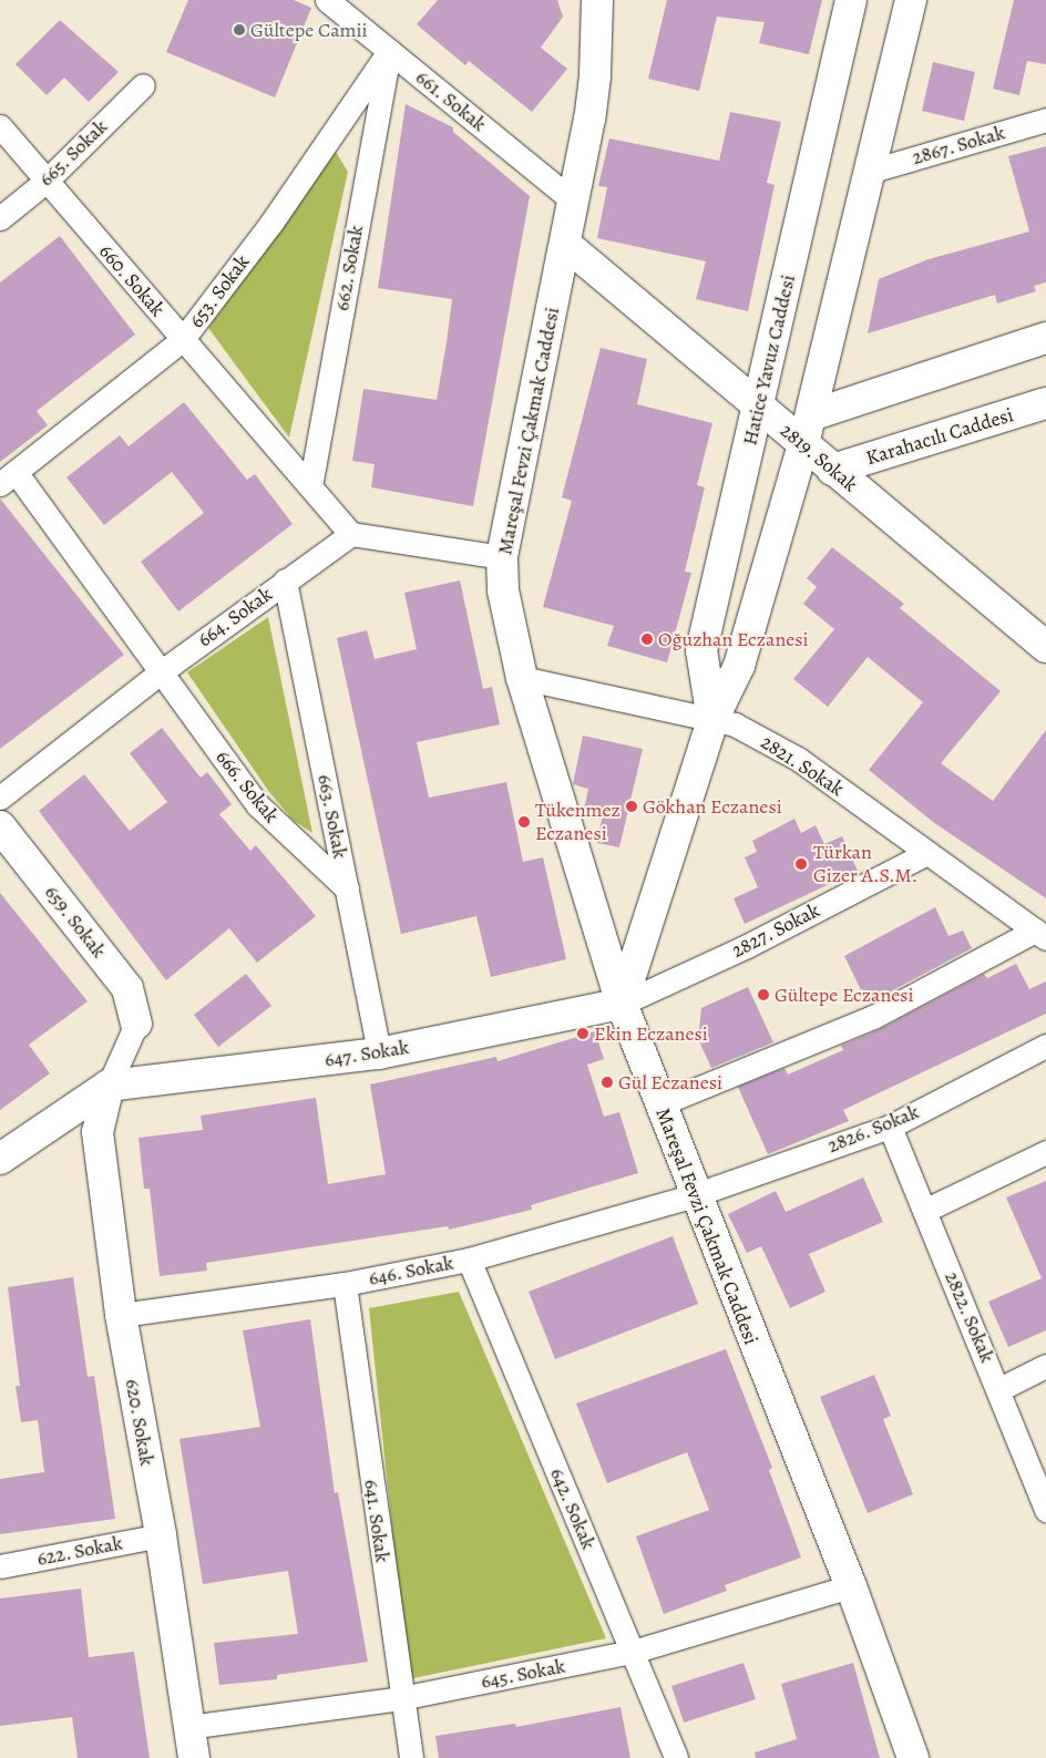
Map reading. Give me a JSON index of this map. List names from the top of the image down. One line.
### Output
{"streets":{"street":["661. Sokak","2867. Sokak","665. Sokak","662. Sokak","660. Sokak","653. Sokak","Hatice Yavuz Caddesi","Mareşal Fevzi Çakmak Caddesi","Karahacılı Caddesi","2819. Sokak","664. Sokak","2821. Sokak","666. Sokak","663. Sokak","659. Sokak","2827. Sokak","647. Sokak","2826. Sokak","646. Sokak","2822. Sokak","620. Sokak","642. Sokak","641. Sokak","622. Sokak","645. Sokak"]},"crossings":[["661. Sokak","662. Sokak"],["661. Sokak","653. Sokak"],["661. Sokak","Mareşal Fevzi Çakmak Caddesi"],["665. Sokak","660. Sokak"],["662. Sokak","660. Sokak"],["662. Sokak","653. Sokak"],["660. Sokak","653. Sokak"],["660. Sokak","664. Sokak"],["653. Sokak","666. Sokak"],["Hatice Yavuz Caddesi","2819. Sokak"],["Hatice Yavuz Caddesi","2821. Sokak"],["Mareşal Fevzi Çakmak Caddesi","2819. Sokak"],["Mareşal Fevzi Çakmak Caddesi","2821. Sokak"],["Mareşal Fevzi Çakmak Caddesi","2827. Sokak"],["Mareşal Fevzi Çakmak Caddesi","647. Sokak"],["Mareşal Fevzi Çakmak Caddesi","2826. Sokak"],["Mareşal Fevzi Çakmak Caddesi","646. Sokak"],["Mareşal Fevzi Çakmak Caddesi","645. Sokak"],["Karahacılı Caddesi","2819. Sokak"],["664. Sokak","666. Sokak"],["664. Sokak","663. Sokak"],["2821. Sokak","2827. Sokak"],["666. Sokak","663. Sokak"],["663. Sokak","647. Sokak"],["2827. Sokak","647. Sokak"],["647. Sokak","620. Sokak"],["2826. Sokak","646. Sokak"],["2826. Sokak","2822. Sokak"],["646. Sokak","620. Sokak"],["646. Sokak","642. Sokak"],["646. Sokak","641. Sokak"],["620. Sokak","622. Sokak"],["620. Sokak","645. Sokak"],["642. Sokak","645. Sokak"],["641. Sokak","645. Sokak"]],"places":["Gültepe Camii","Oğuzhan Eczanesi","Gökhan Eczanesi","Tükenmez Eczanesi","Türkan Gizer A.S.M.","Gültepe Eczanesi","Ekin Eczanesi","Gül Eczanesi"]}
